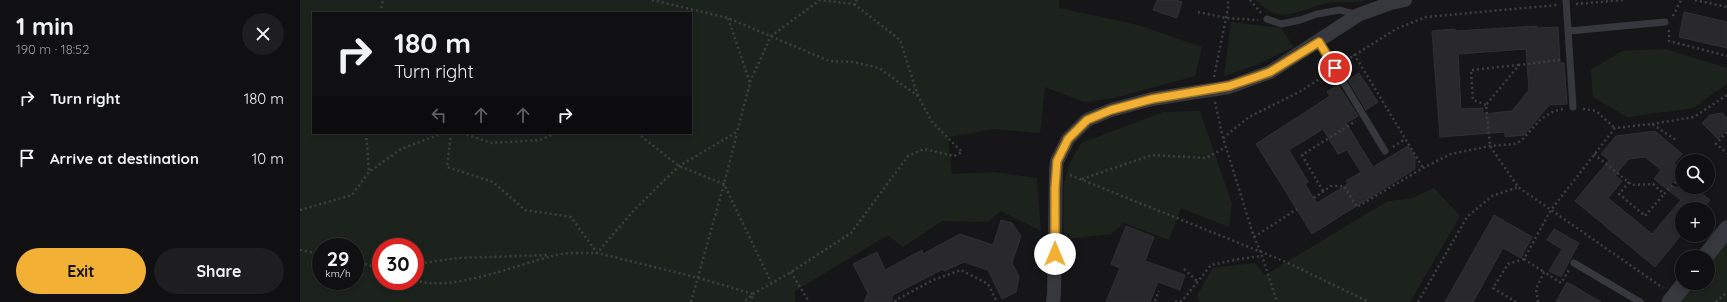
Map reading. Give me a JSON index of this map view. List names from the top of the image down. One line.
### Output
{"page":{"heading":["1 min","190 m · 18:52"],"turn":["180 m","Turn right"],"list":[{"name":"Turn right","value":"180 m"},{"name":"Arrive at destination","value":"10 m"}],"map_buttons":["+","−"],"speed":"29 km/h","limit":"30","buttons":["Exit","Share"]}}
